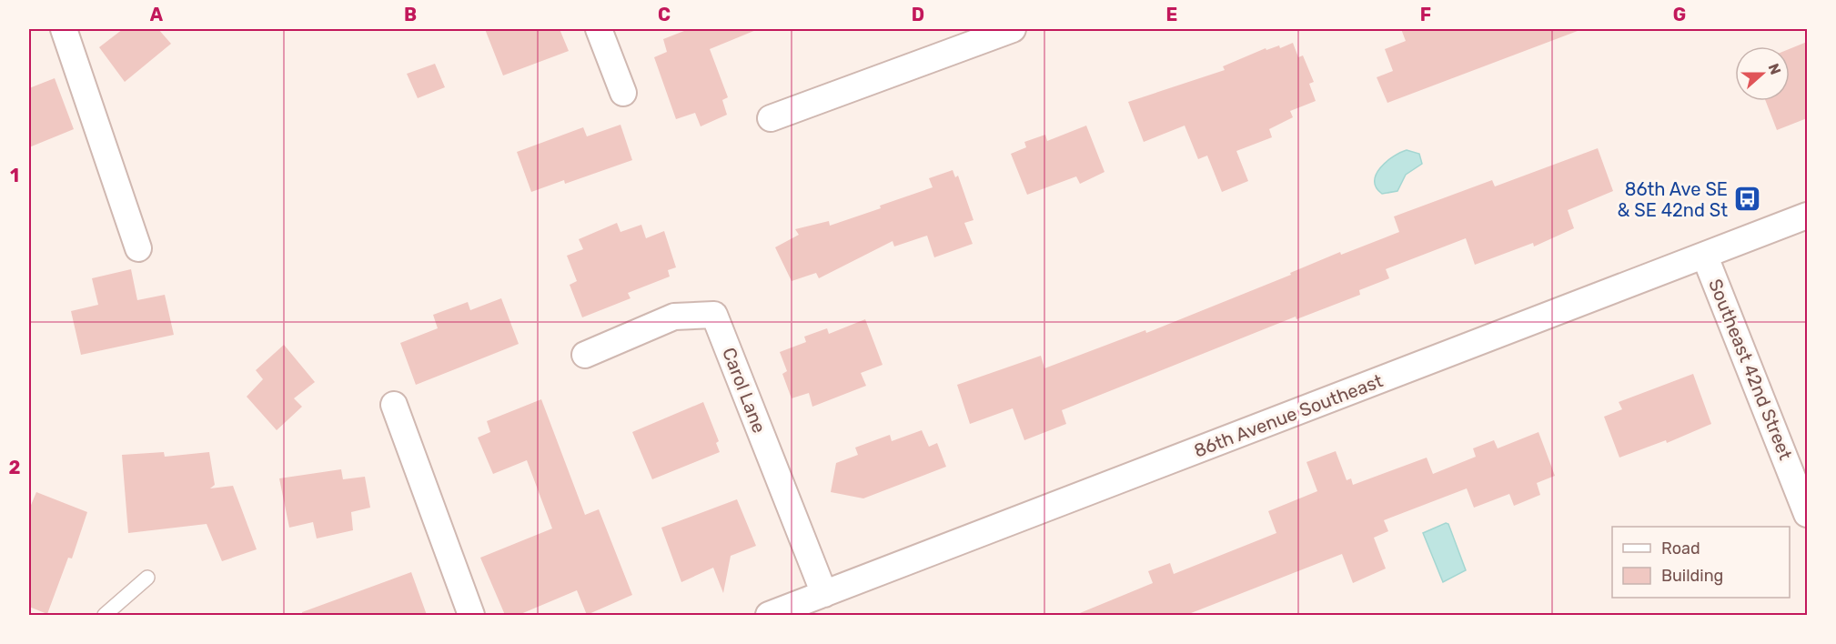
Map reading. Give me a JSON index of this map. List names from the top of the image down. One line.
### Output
{"streets":{"street":["Southeast 42nd Street","Carol Lane","86th Avenue Southeast"]},"crossings":[["Southeast 42nd Street","86th Avenue Southeast"],["Carol Lane","86th Avenue Southeast"]],"places":{"bus stop":["86th Ave SE & SE 42nd St"]},"legend":["Road","Building"],"north":"right","grid":{"columns":["A","B","C","D","E","F","G"],"rows":["1","2"]}}
